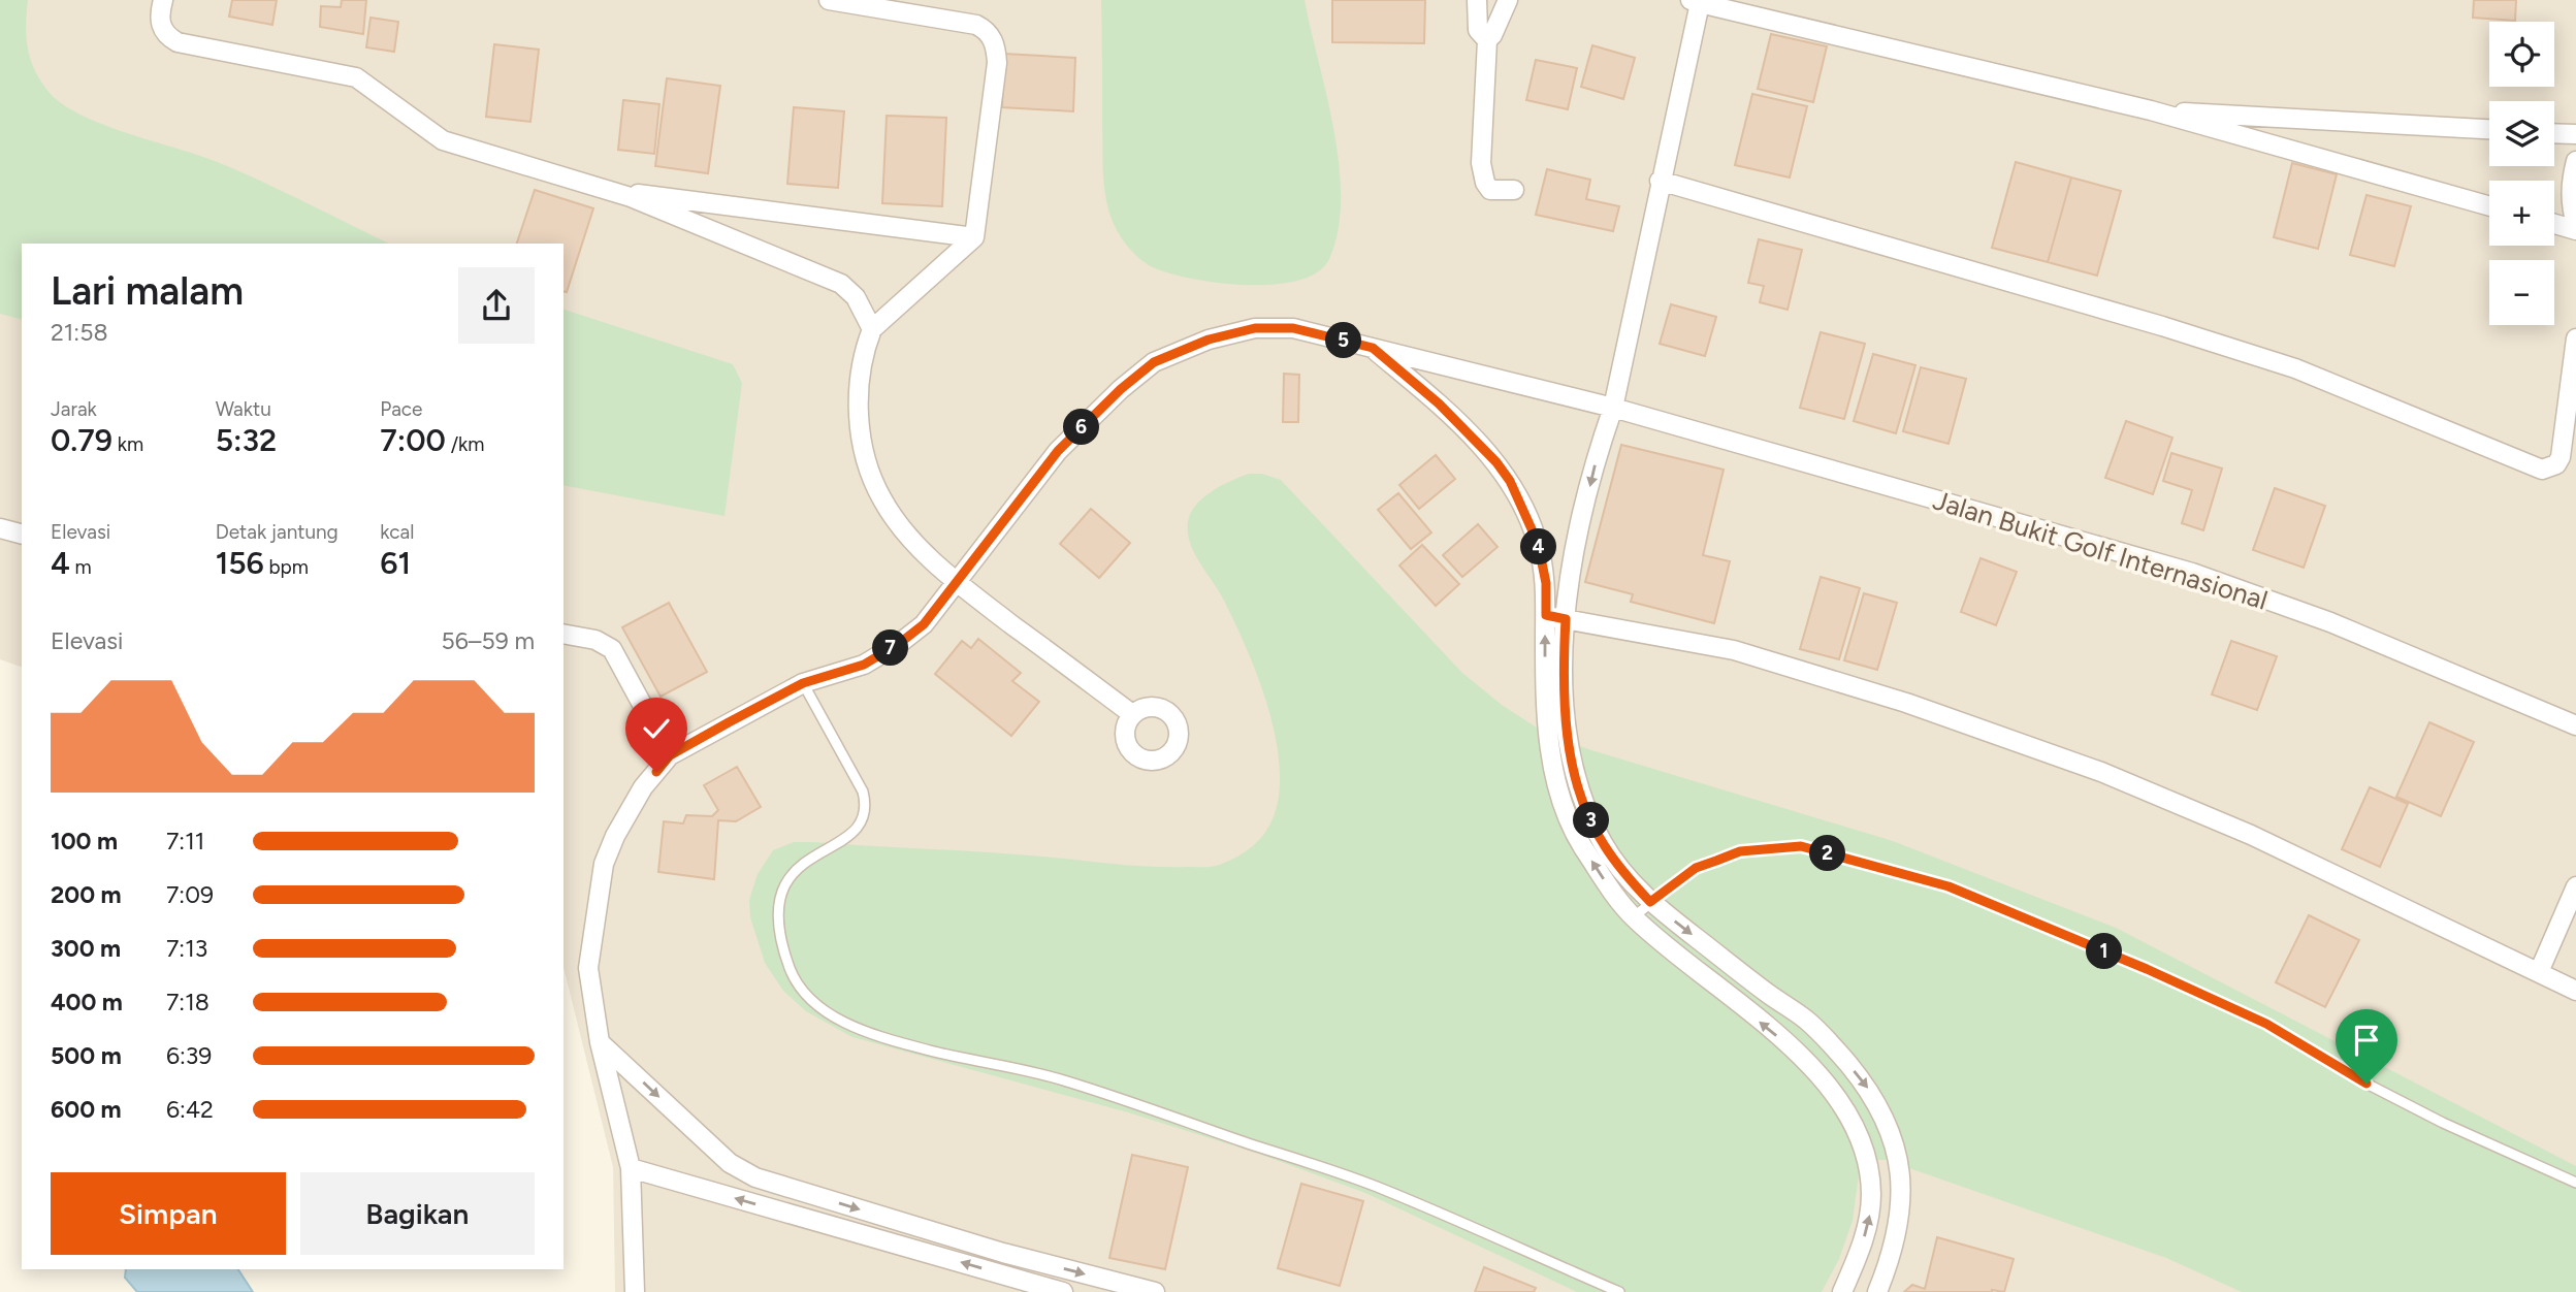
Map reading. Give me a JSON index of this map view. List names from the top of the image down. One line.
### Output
{"streets":{"street":["Jalan Bukit Golf Internasional"]},"page":{"map_buttons":["+","−"],"heading":["Lari malam","21:58"],"pins":["5","6","4","7","3","2","1"],"stats":[["Jarak","0.79 km"],["Waktu","5:32"],["Pace","7:00 /km"],["Elevasi","4 m"],["Detak jantung","156 bpm"],["kcal","61"]],"chart":["Elevasi","56–59 m"],"list":[{"name":"100 m","note":"7:11"},{"name":"200 m","note":"7:09"},{"name":"300 m","note":"7:13"},{"name":"400 m","note":"7:18"},{"name":"500 m","note":"6:39"},{"name":"600 m","note":"6:42"}],"buttons":["Simpan","Bagikan"]}}
